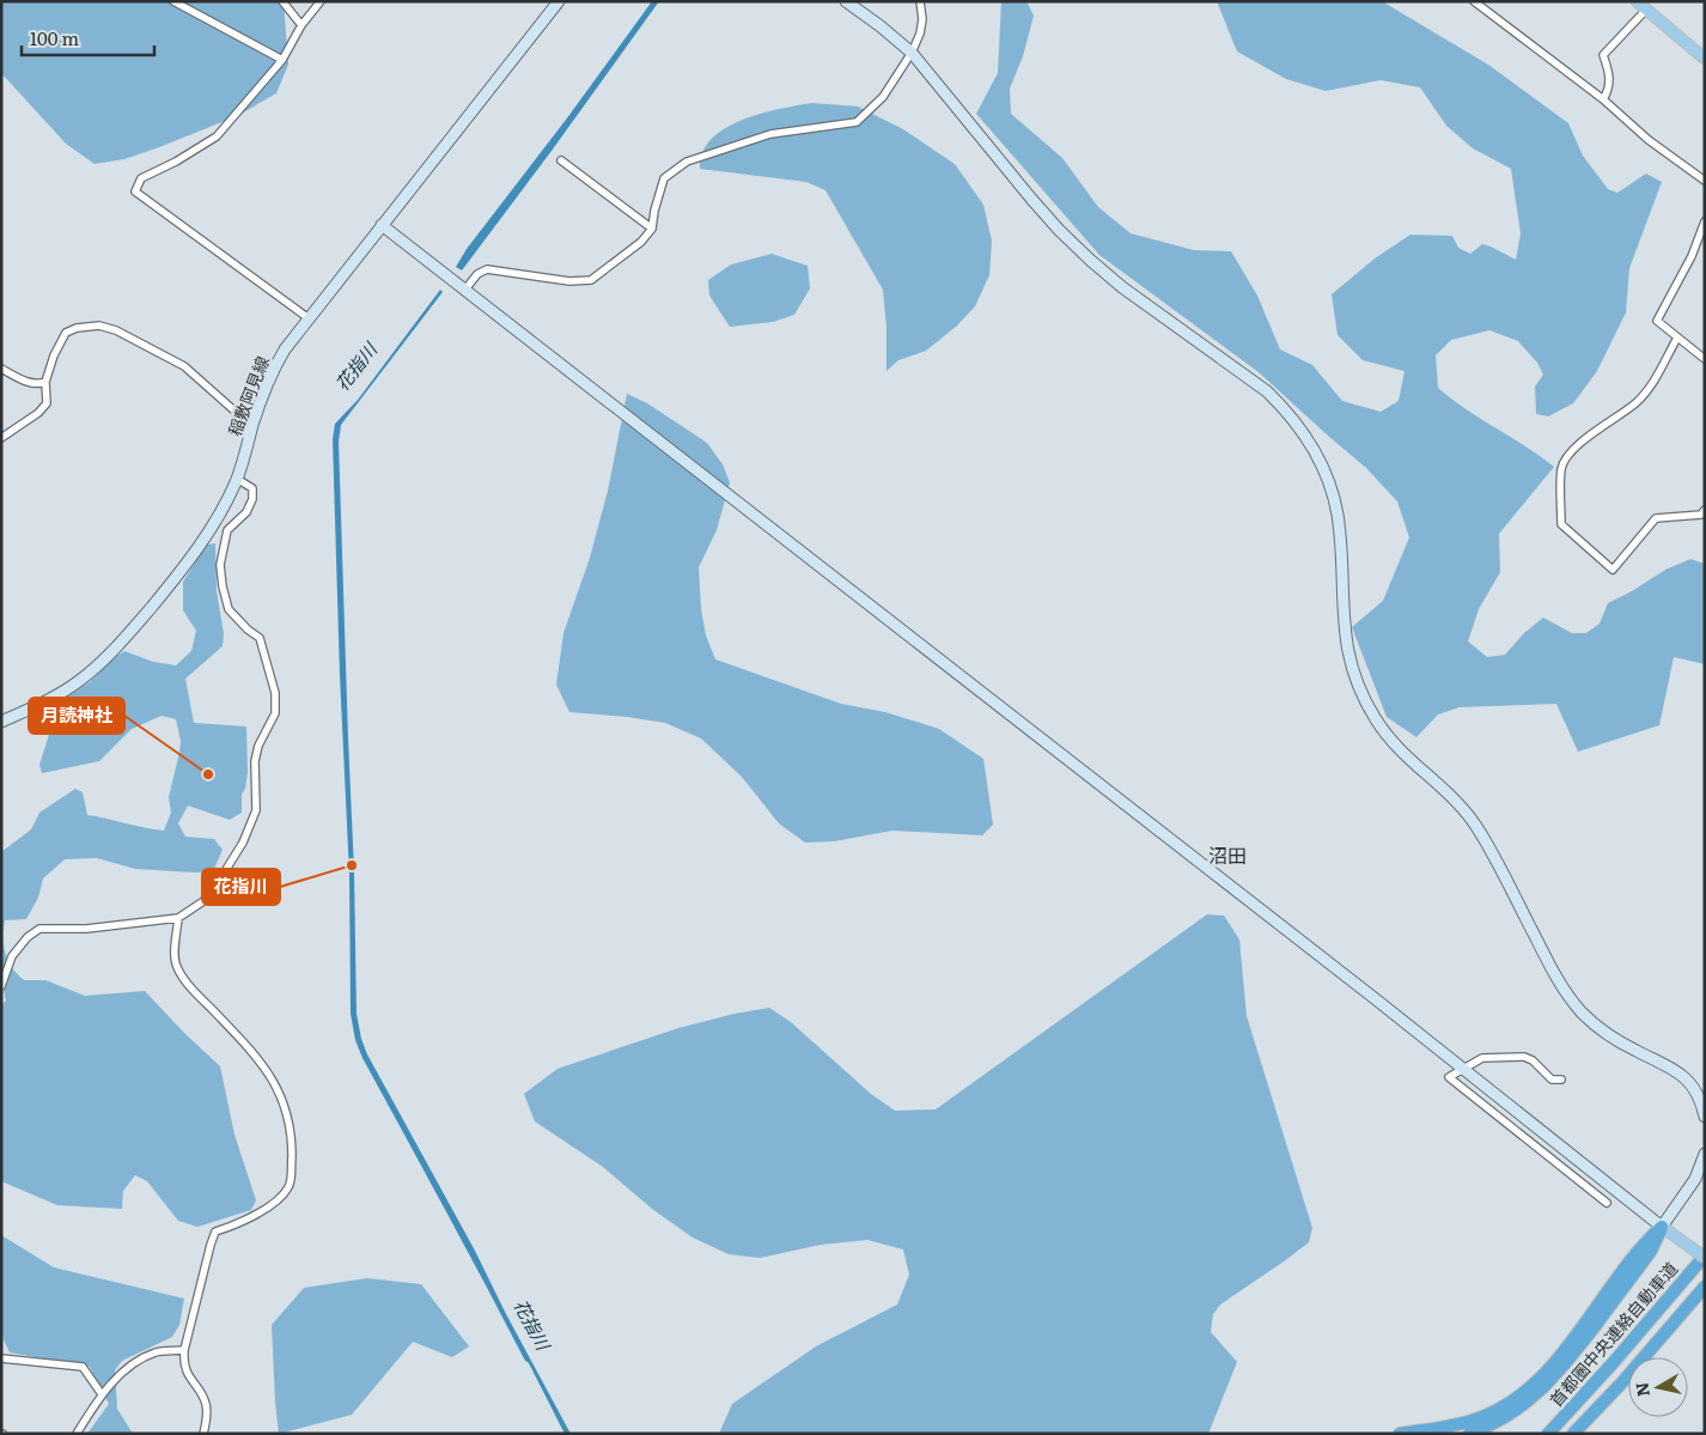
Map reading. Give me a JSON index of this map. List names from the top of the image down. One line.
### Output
{"streets":{"highway":["首都圏中央連絡自動車道"],"street":["稲敷阿見線"]},"districts":["沼田"],"water":["花指川"],"places":["月読神社","花指川"],"scale_bar":"100 m","north":"left"}
